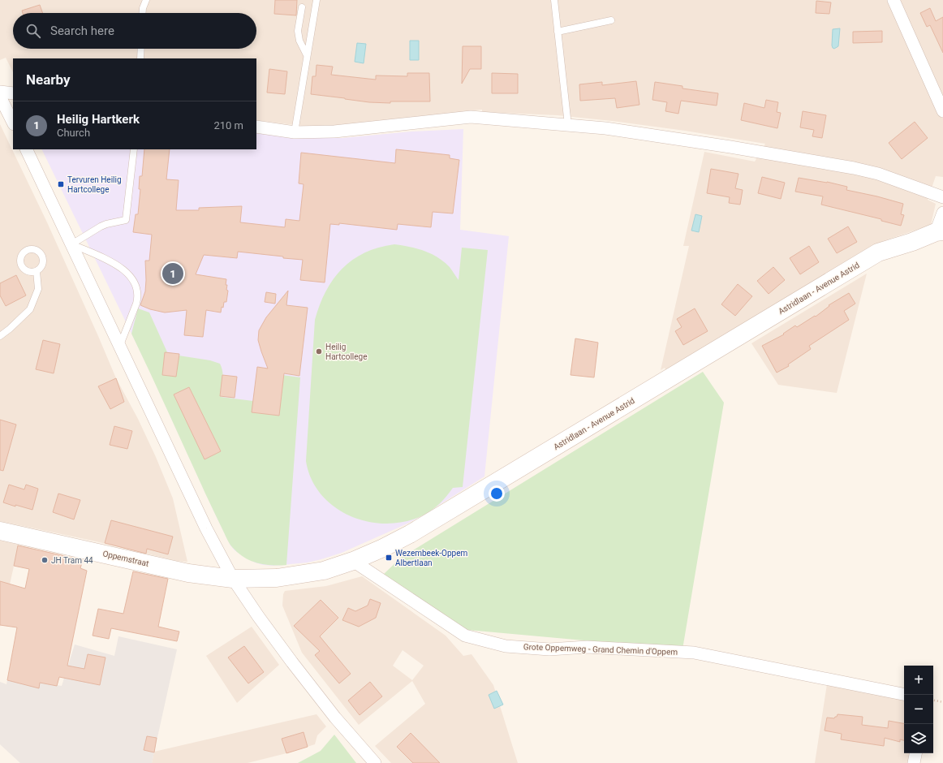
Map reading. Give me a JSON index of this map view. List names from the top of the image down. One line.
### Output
{"streets":{"street":["Astridlaan - Avenue Astrid","Oppemstraat","Grote Oppemweg - Grand Chemin d'Oppem"]},"crossings":[["Astridlaan - Avenue Astrid","Oppemstraat"],["Astridlaan - Avenue Astrid","Grote Oppemweg - Grand Chemin d'Oppem"]],"places":{"transit":["Tervuren Heilig Hartcollege","Wezembeek-Oppem Albertlaan"],"other":["Heilig Hartcollege","JH Tram 44"]},"page":{"search":"Search here","heading":"Nearby","list":[{"mark":"1","name":"Heilig Hartkerk","note":"Church","value":"210 m"}],"pins":"1","map_buttons":["+","−"]}}
